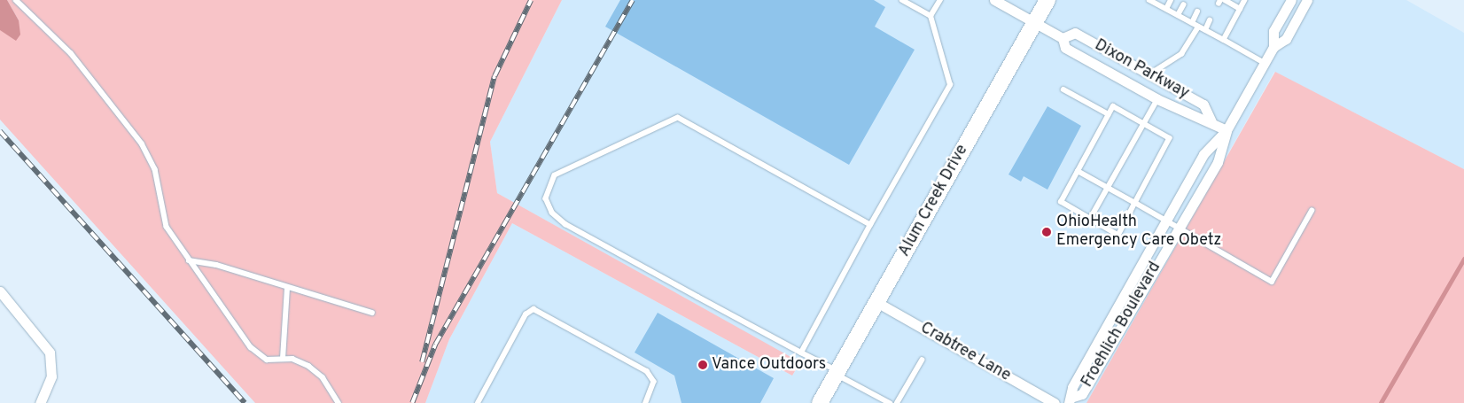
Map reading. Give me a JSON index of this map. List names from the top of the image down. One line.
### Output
{"streets":{"main road":["Alum Creek Drive"],"street":["Dixon Parkway","Froehlich Boulevard","Crabtree Lane"]},"crossings":[["Dixon Parkway","Alum Creek Drive"],["Dixon Parkway","Froehlich Boulevard"],["Alum Creek Drive","Crabtree Lane"]],"places":["OhioHealth Emergency Care Obetz","Vance Outdoors"]}
